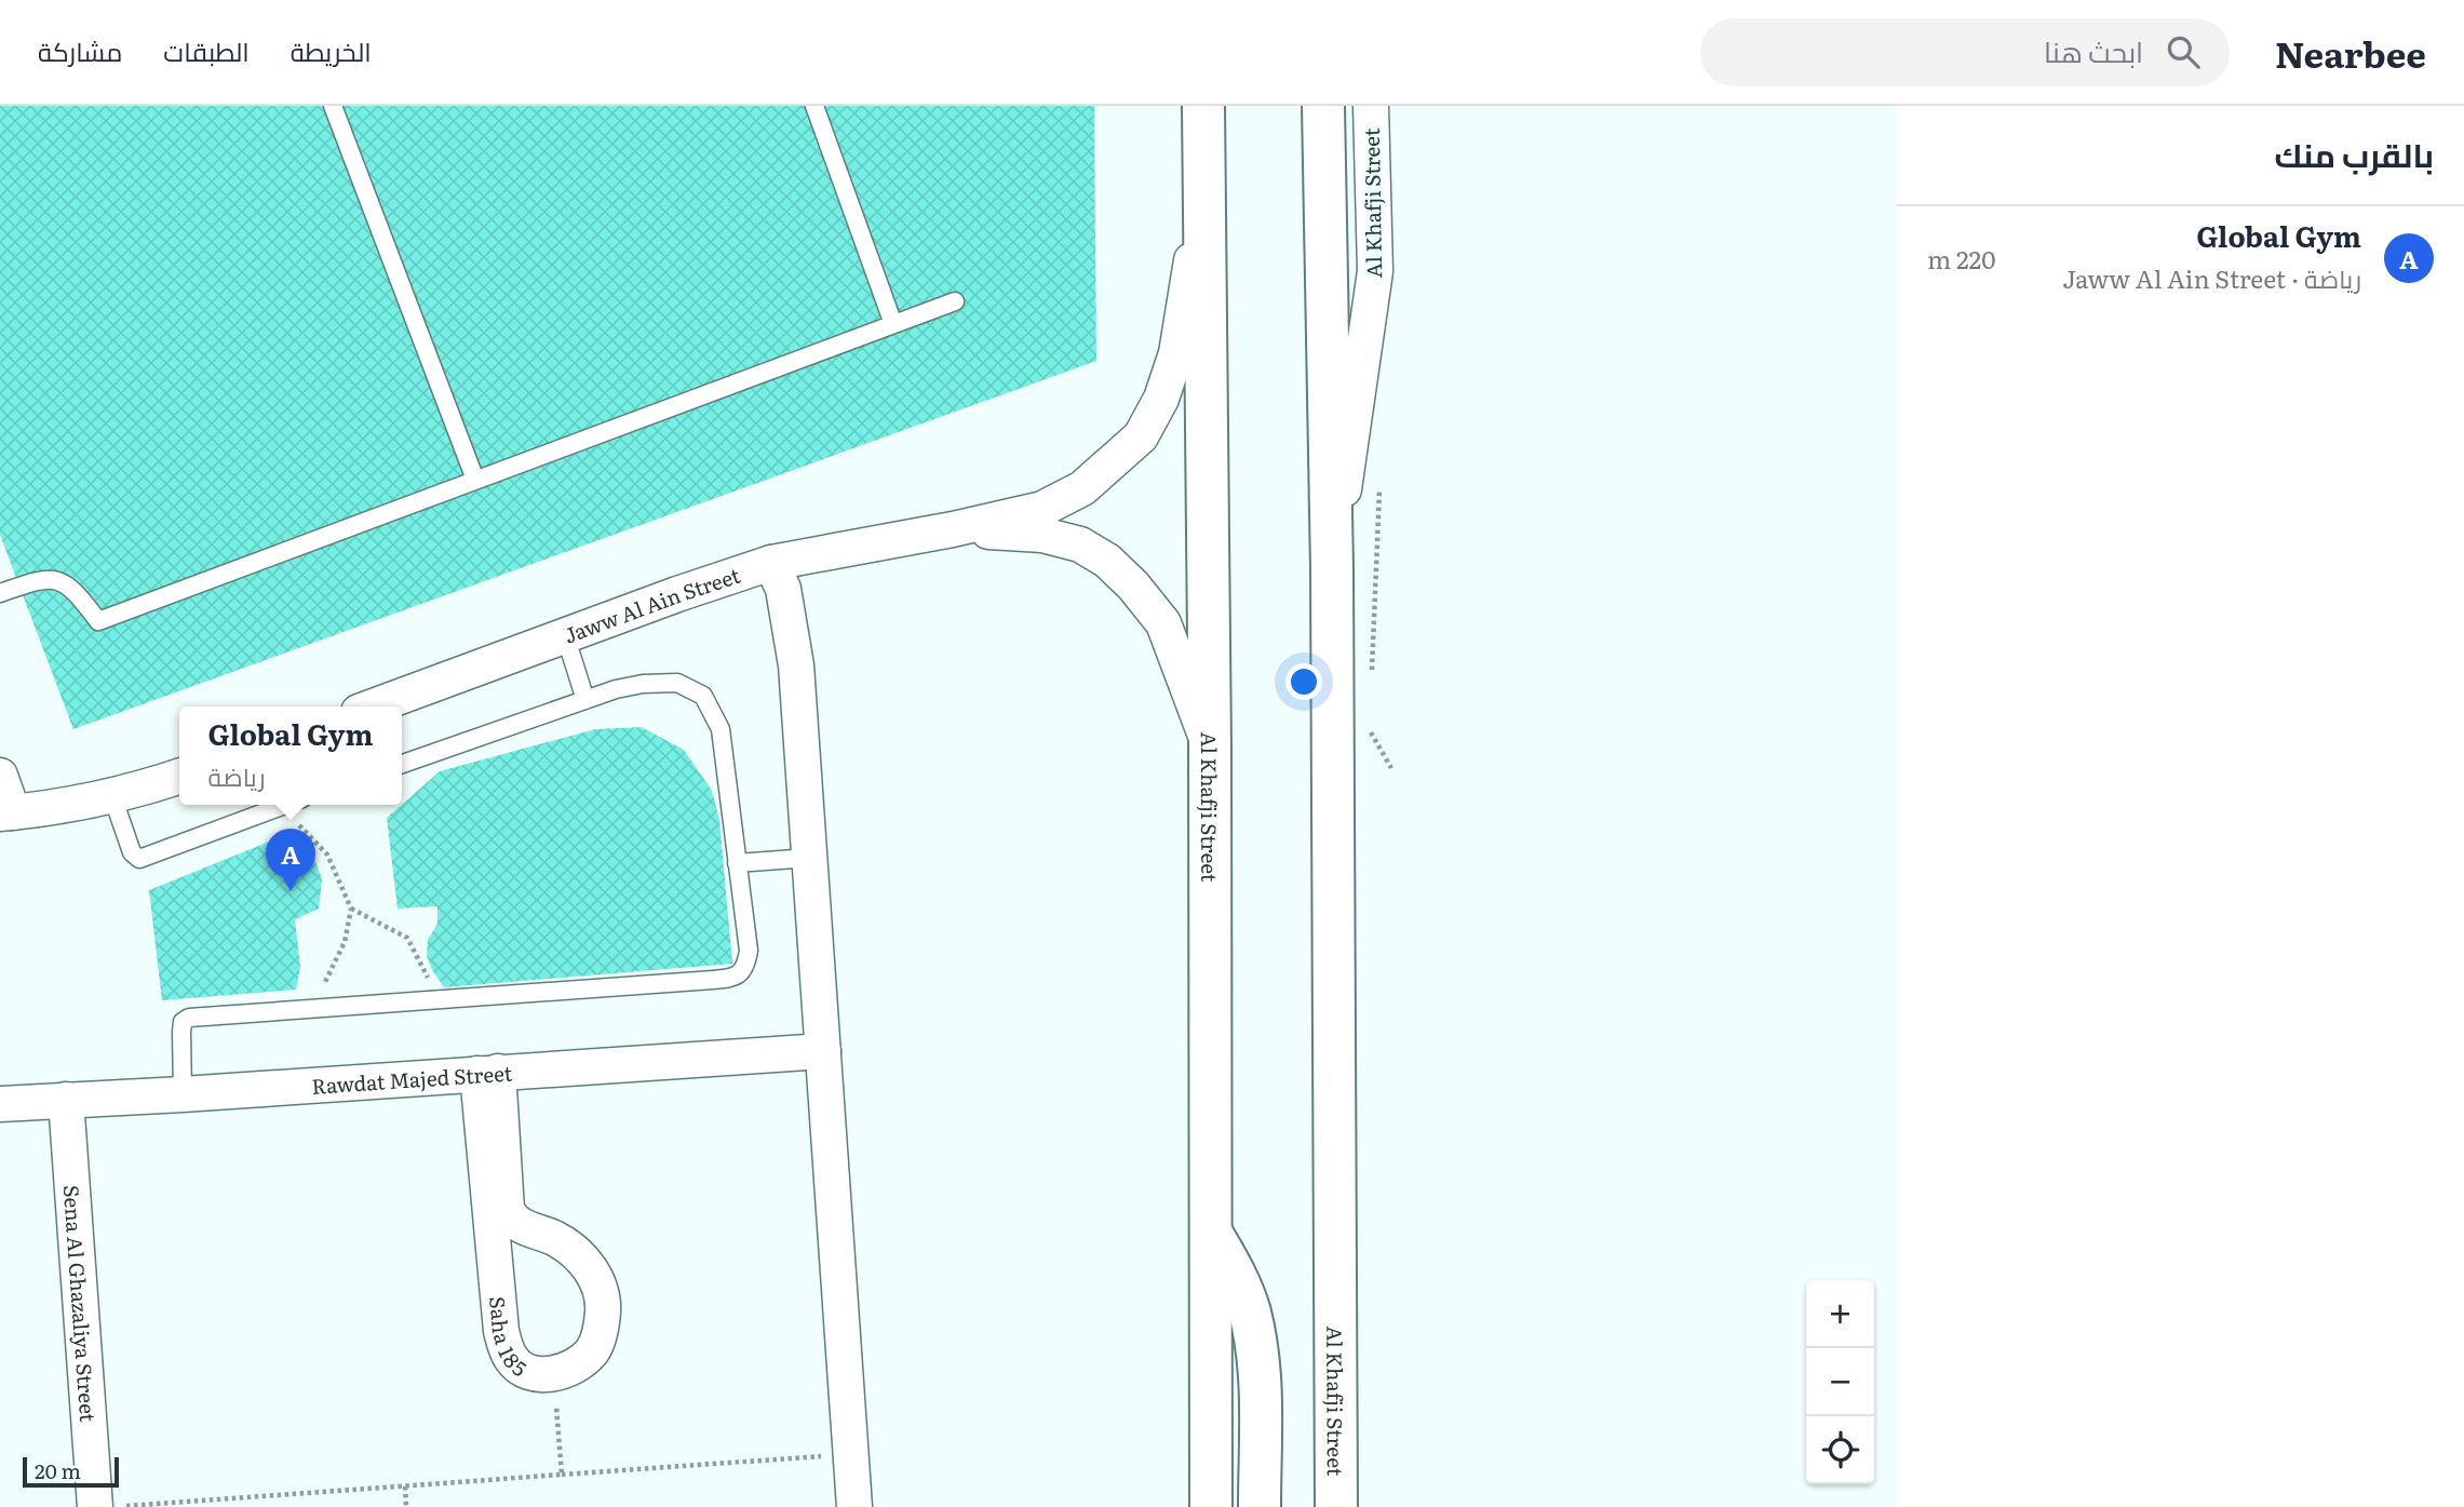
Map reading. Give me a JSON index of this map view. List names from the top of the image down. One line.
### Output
{"streets":{"highway":["Al Khafji Street"],"street":["Jaww Al Ain Street","Rawdat Majed Street","Sena Al Ghazaliya Street","Saha 185"]},"crossings":[["Al Khafji Street","Jaww Al Ain Street"],["Rawdat Majed Street","Sena Al Ghazaliya Street"],["Rawdat Majed Street","Saha 185"]],"scale_bar":"20 m","page":{"header":"Nearbee","search":"ابحث هنا","nav":["الخريطة","الطبقات","مشاركة"],"heading":"بالقرب منك","list":[{"mark":"A","name":"Global Gym","note":"رياضة · Jaww Al Ain Street","value":"220 m"}],"popup":["Global Gym","رياضة"],"pins":"A","map_buttons":["+","−"],"scale":"20 m"}}
